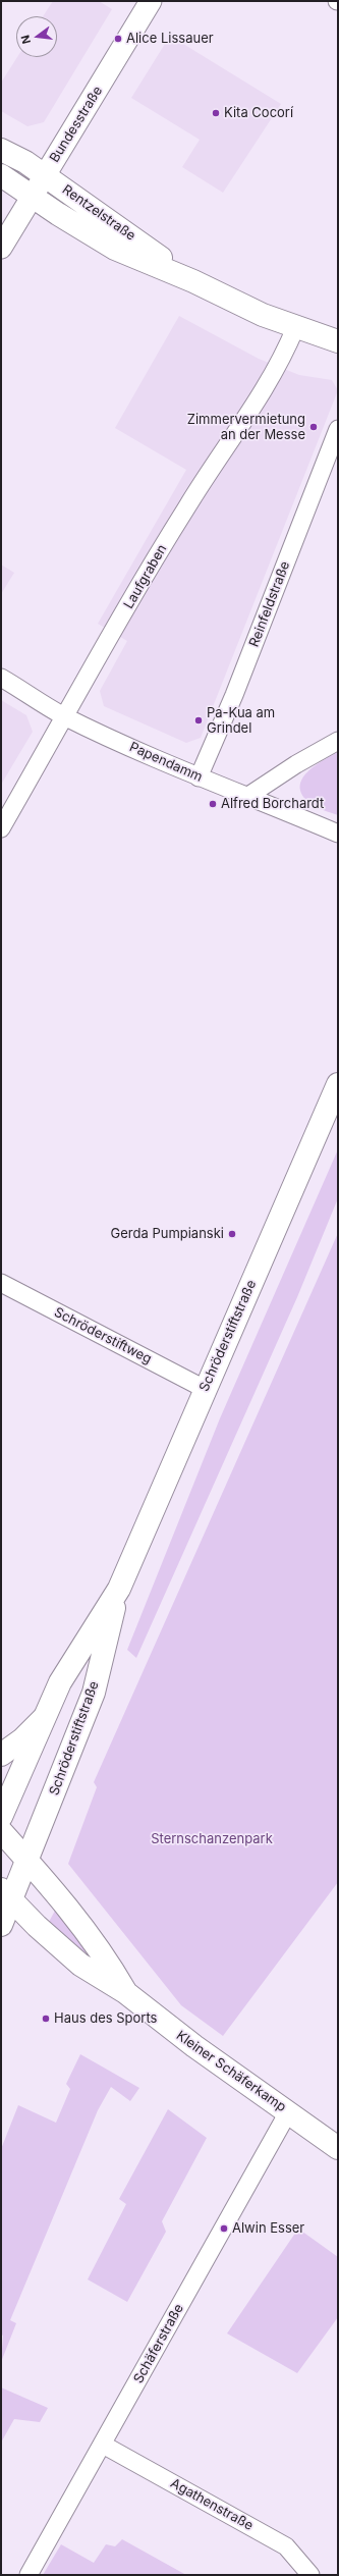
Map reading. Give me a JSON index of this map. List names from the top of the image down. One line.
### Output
{"streets":{"main road":["Rentzelstraße","Schröderstiftstraße","Kleiner Schäferkamp"],"street":["Bundesstraße","Laufgraben","Reinfeldstraße","Papendamm","Schröderstiftweg","Schäferstraße","Agathenstraße"]},"crossings":[["Bundesstraße","Rentzelstraße"],["Rentzelstraße","Laufgraben"],["Laufgraben","Papendamm"],["Reinfeldstraße","Papendamm"],["Schröderstiftweg","Schröderstiftstraße"],["Schröderstiftstraße","Kleiner Schäferkamp"],["Kleiner Schäferkamp","Schäferstraße"],["Schäferstraße","Agathenstraße"]],"parks":["Sternschanzenpark"],"places":["Alice Lissauer","Kita Cocorí","Zimmervermietung an der Messe","Pa-Kua am Grindel","Alfred Borchardt","Gerda Pumpianski","Haus des Sports","Alwin Esser"],"north":"left"}
